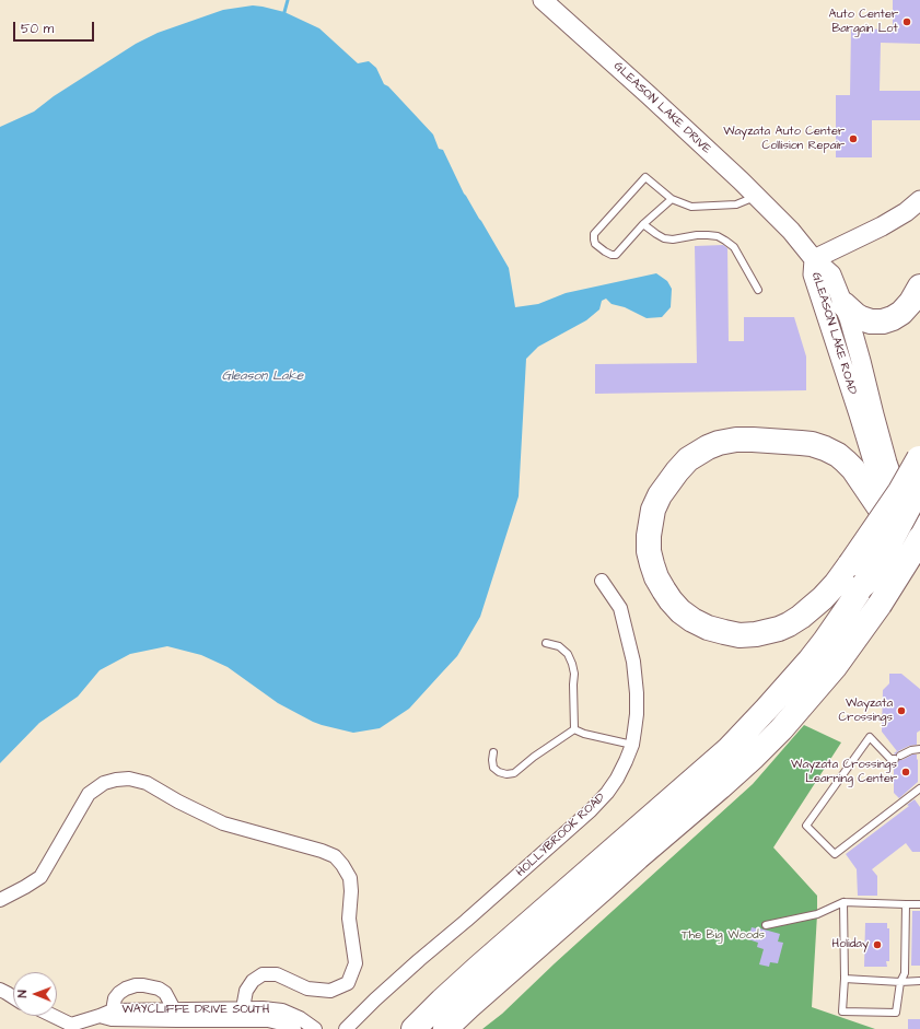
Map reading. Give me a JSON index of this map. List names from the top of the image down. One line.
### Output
{"streets":{"main road":["GLEASON LAKE DRIVE","GLEASON LAKE ROAD"],"street":["HOLLYBROOK ROAD","WAYCLIFFE DRIVE SOUTH"]},"crossings":[["GLEASON LAKE DRIVE","GLEASON LAKE ROAD"]],"water":["Gleason Lake"],"parks":["The Big Woods"],"places":["Auto Center Bargain Lot","Wayzata Auto Center Collision Repair","Wayzata Crossings","Wayzata Crossings Learning Center","Holiday"],"scale_bar":"50 m","north":"left"}
